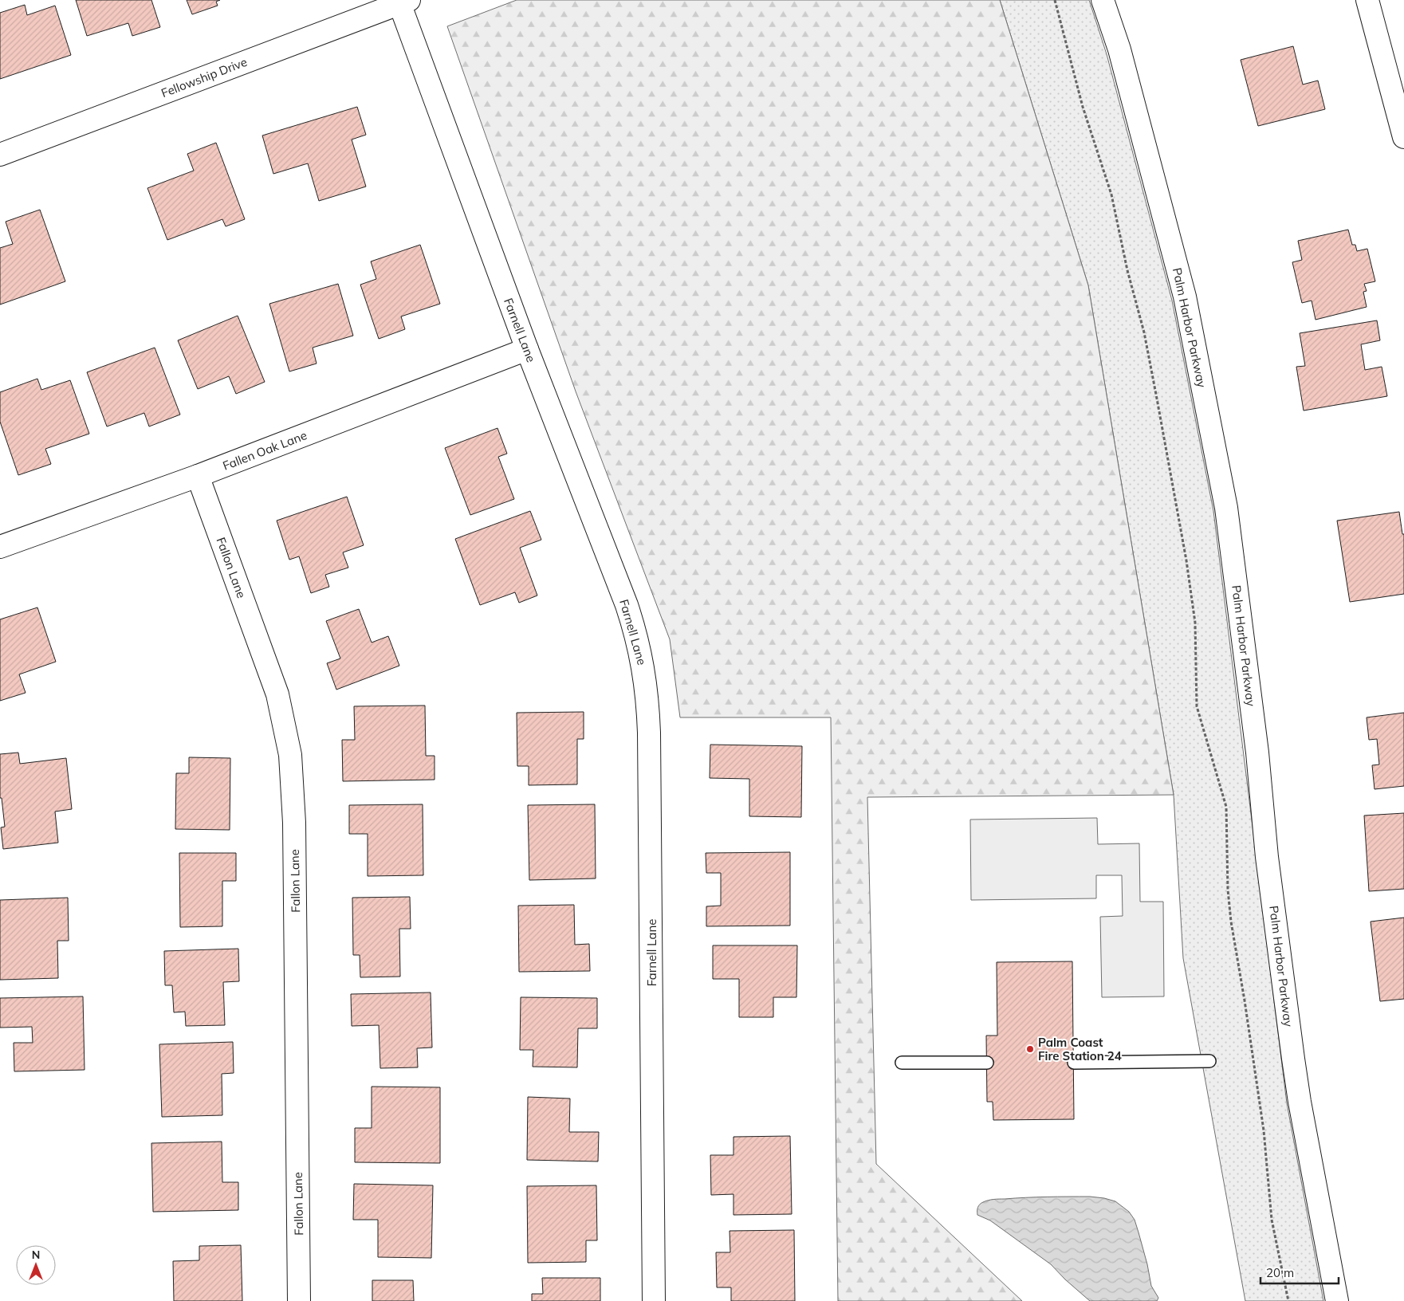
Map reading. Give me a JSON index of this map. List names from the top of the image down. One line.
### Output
{"streets":{"street":["Fellowship Drive","Palm Harbor Parkway","Farnell Lane","Fallen Oak Lane","Fallon Lane"]},"crossings":[["Fellowship Drive","Farnell Lane"],["Farnell Lane","Fallen Oak Lane"],["Fallen Oak Lane","Fallon Lane"]],"places":["Palm Coast Fire Station 24"],"scale_bar":"20 m","north":"top"}
